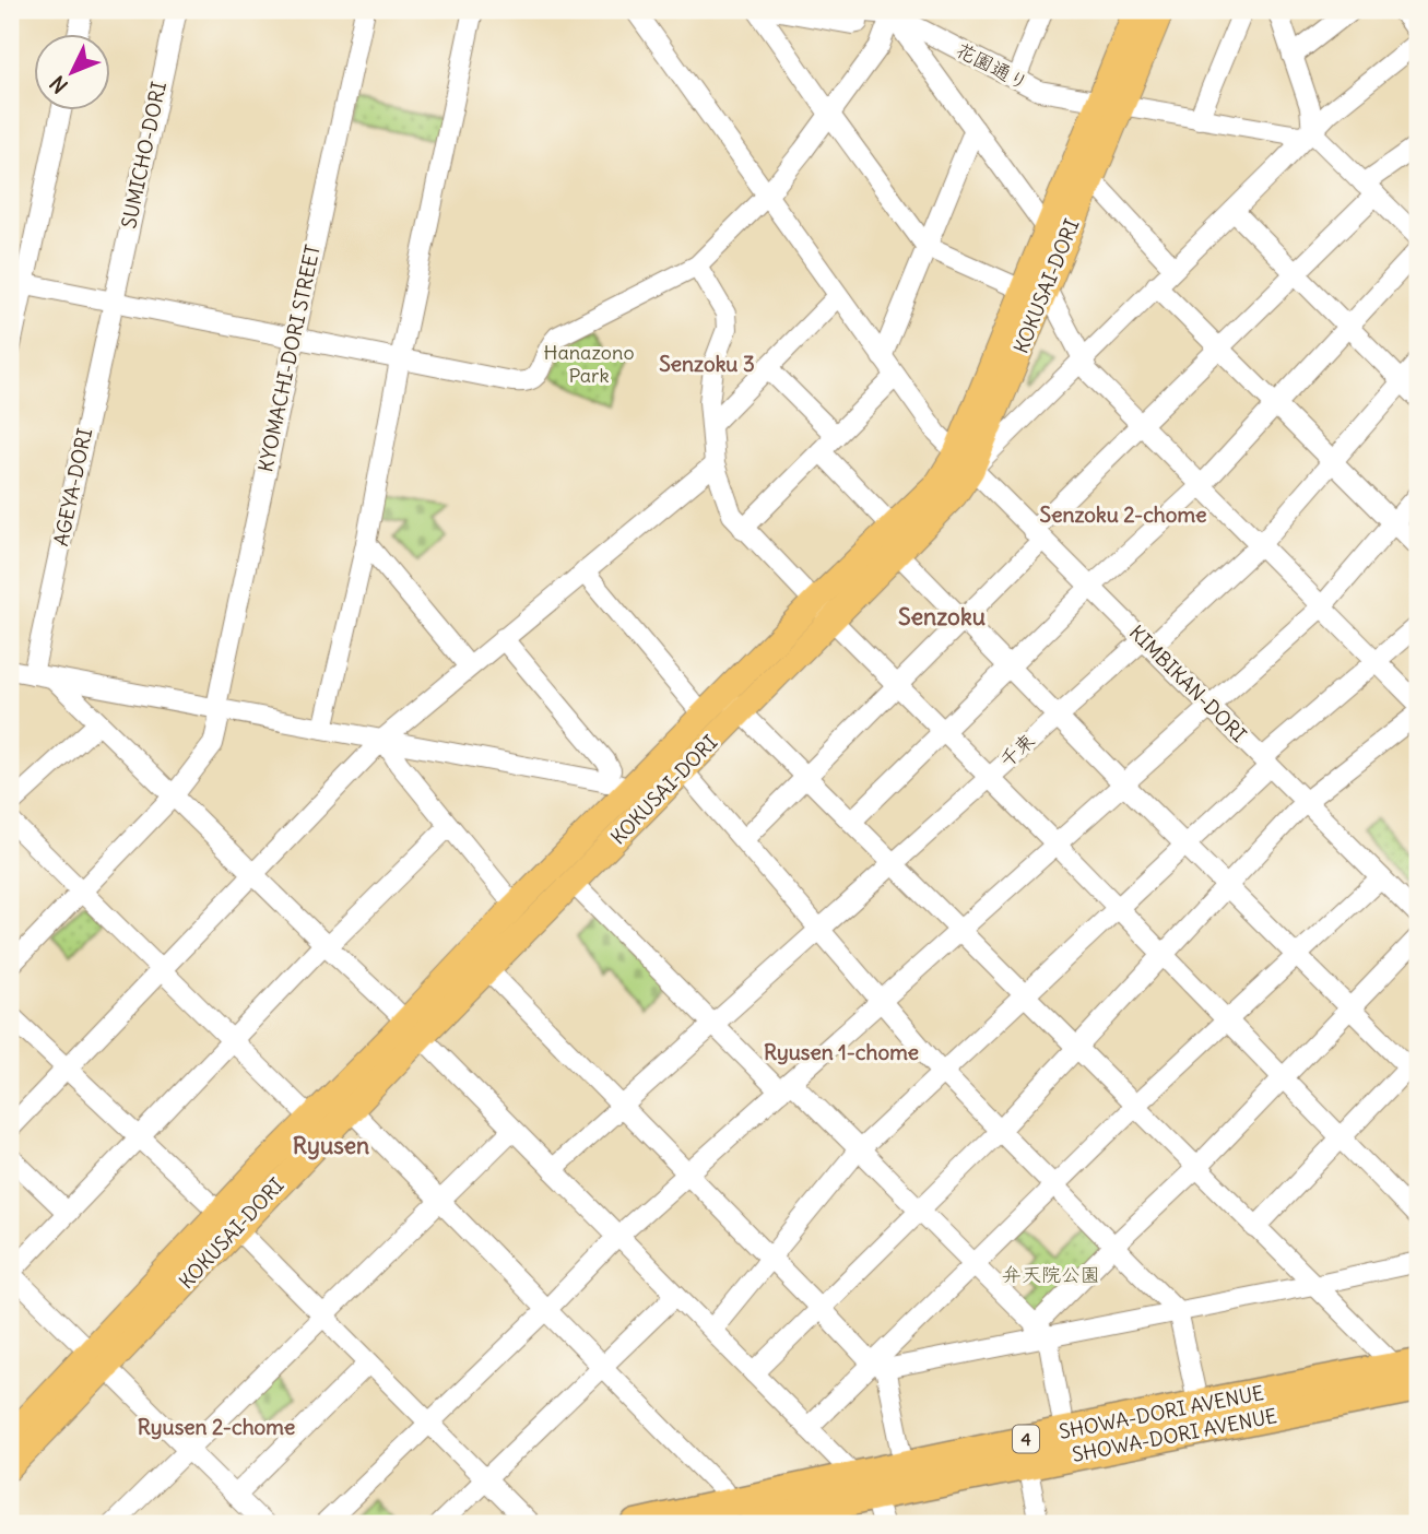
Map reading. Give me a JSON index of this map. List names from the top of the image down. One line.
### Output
{"streets":{"highway":["SHOWA-DORI AVENUE","4"],"main road":["KOKUSAI-DORI"],"street":["花園通り","SUMICHO-DORI","KYOMACHI-DORI STREET","AGEYA-DORI","KIMBIKAN-DORI","千束"]},"crossings":[["花園通り","KOKUSAI-DORI"],["SUMICHO-DORI","AGEYA-DORI"],["KOKUSAI-DORI","KIMBIKAN-DORI"],["KIMBIKAN-DORI","千束"]],"districts":["Senzoku 3","Senzoku 2-chome","Senzoku","Ryusen 1-chome","Ryusen","Ryusen 2-chome"],"parks":["Hanazono Park","弁天院公園"],"north":"bottom left"}
